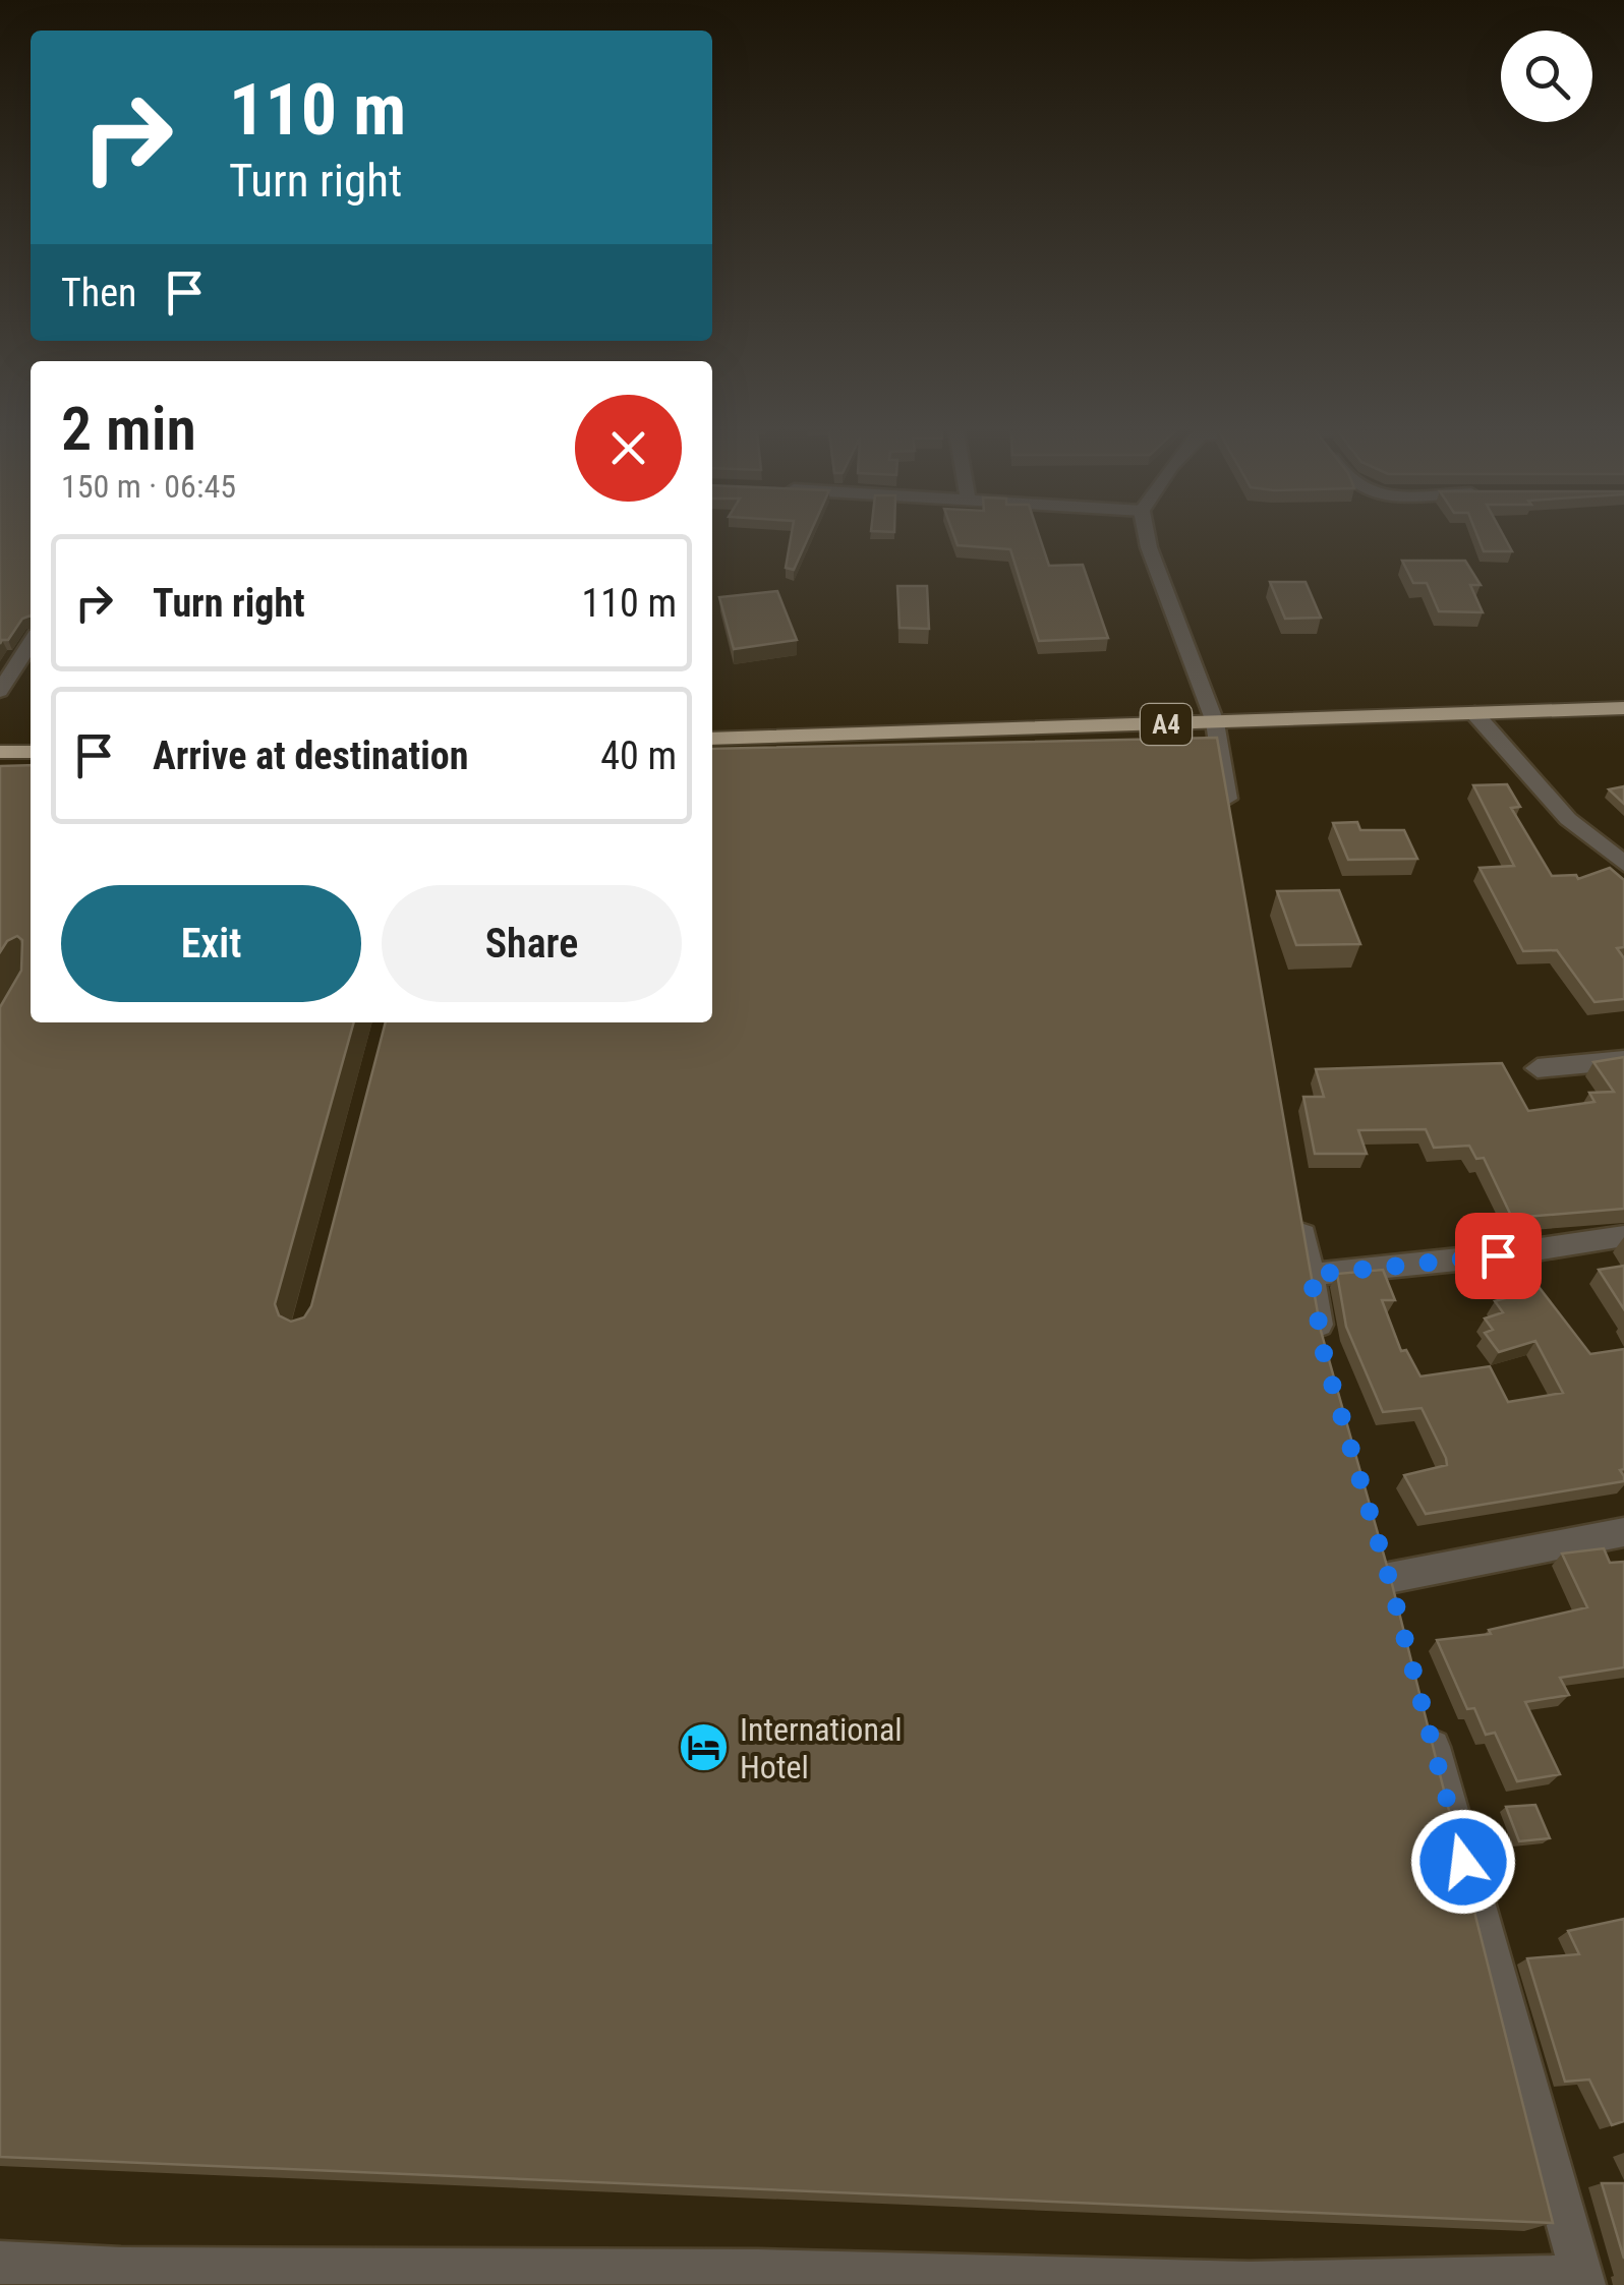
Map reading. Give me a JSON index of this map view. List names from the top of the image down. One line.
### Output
{"streets":{"highway":["A4"]},"places":{"hotel":["International Hotel"]},"page":{"turn":["110 m","Turn right"],"then":"Then","heading":["2 min","150 m · 06:45"],"list":[{"name":"Turn right","value":"110 m"},{"name":"Arrive at destination","value":"40 m"}],"buttons":["Exit","Share"]}}
